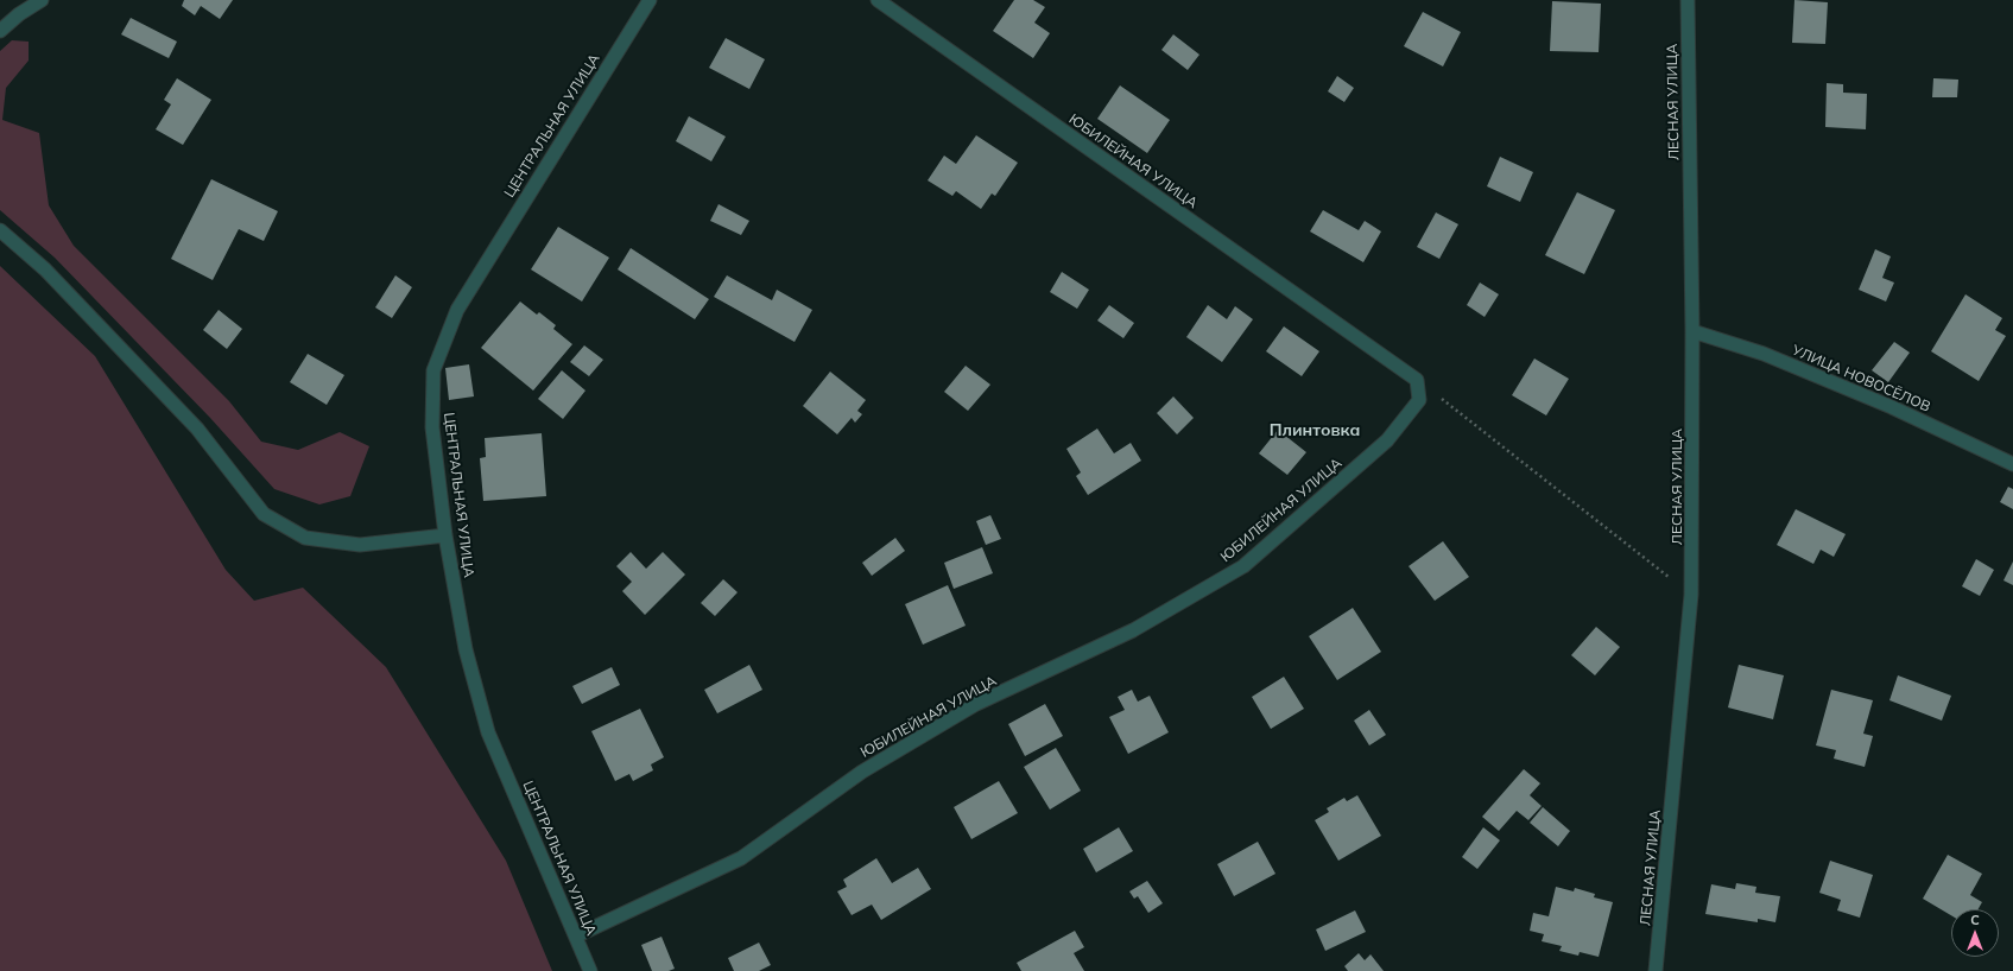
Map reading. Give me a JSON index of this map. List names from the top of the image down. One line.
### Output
{"streets":{"street":["ЛЕСНАЯ УЛИЦА","ЦЕНТРАЛЬНАЯ УЛИЦА","ЮБИЛЕЙНАЯ УЛИЦА","УЛИЦА НОВОСЁЛОВ"]},"crossings":[["ЛЕСНАЯ УЛИЦА","УЛИЦА НОВОСЁЛОВ"],["ЦЕНТРАЛЬНАЯ УЛИЦА","ЮБИЛЕЙНАЯ УЛИЦА"]],"districts":["Плинтовка"],"north":"top"}
